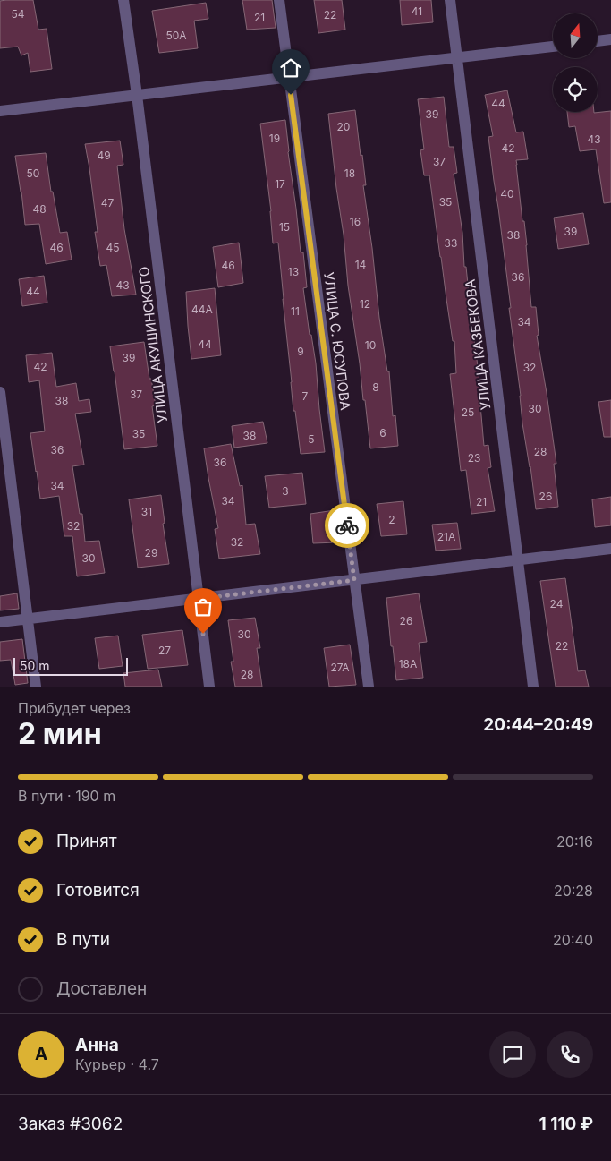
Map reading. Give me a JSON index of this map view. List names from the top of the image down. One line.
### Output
{"streets":{"street":["УЛИЦА С. ЮСУПОВА","УЛИЦА АКУШИНСКОГО","УЛИЦА КАЗБЕКОВА"]},"house_numbers":["41","54","22","21","50А","44","39","20","19","43","42","49","37","50","18","17","40","35","47","48","16","15","39","38","33","46","45","14","46","13","36","43","44","12","44А","11","34","44","10","9","39","42","32","8","37","7","38","30","25","6","35","38","5","36","28","23","36","34","3","26","34","21","31","2","32","21А","32","29","30","24","26","30","22","27","18А","27А","28"],"scale_bar":"50 m","north":"top","page":{"scale":"50 m","heading":["2 мин","Прибудет через","20:44–20:49"],"panel":["Анна","Курьер · 4.7","Заказ #3062","1 110 ₽"],"bar":"В пути · 190 m","list":[["Принят","20:16"],["Готовится","20:28"],["В пути","20:40"],"Доставлен"],"round":"А"}}
